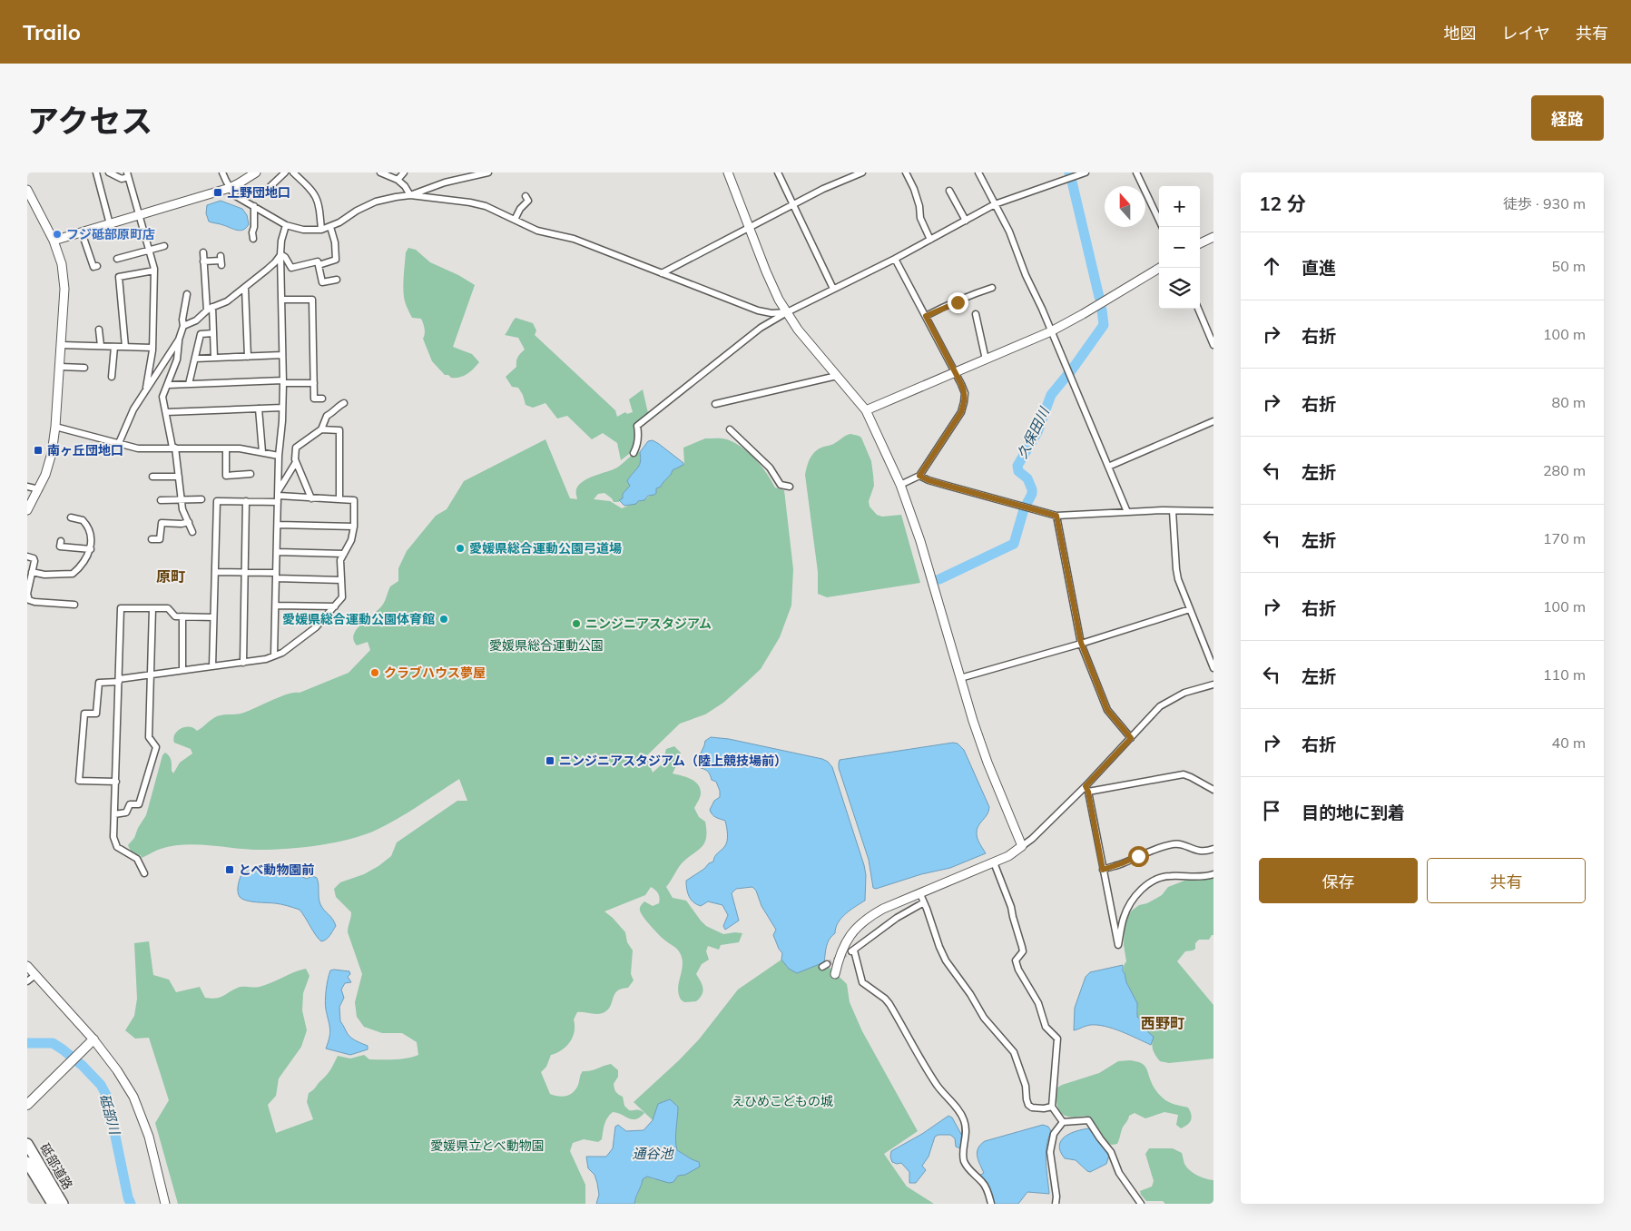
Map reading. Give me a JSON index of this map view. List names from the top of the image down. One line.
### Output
{"streets":{"highway":["砥部道路"]},"districts":["原町","西野町"],"water":["久保田川","砥部川","通谷池"],"parks":["愛媛県総合運動公園","えひめこどもの城","愛媛県立とべ動物園"],"places":{"transit":["上野団地口","南ヶ丘団地口","ニンジニアスタジアム（陸上競技場前）","とべ動物園前"],"other":["フジ砥部原町店","愛媛県総合運動公園弓道場","愛媛県総合運動公園体育館","ニンジニアスタジアム","クラブハウス夢屋"]},"north":"top","page":{"header":"Trailo","nav":["地図","レイヤ","共有"],"title":"アクセス","buttons":["経路",["保存","共有"]],"heading":["12 分","徒歩 · 930 m"],"map_buttons":["+","−"],"list":[["直進","50 m"],["右折","100 m"],["右折","80 m"],["左折","280 m"],["左折","170 m"],["右折","100 m"],["左折","110 m"],["右折","40 m"],"目的地に到着"]}}
